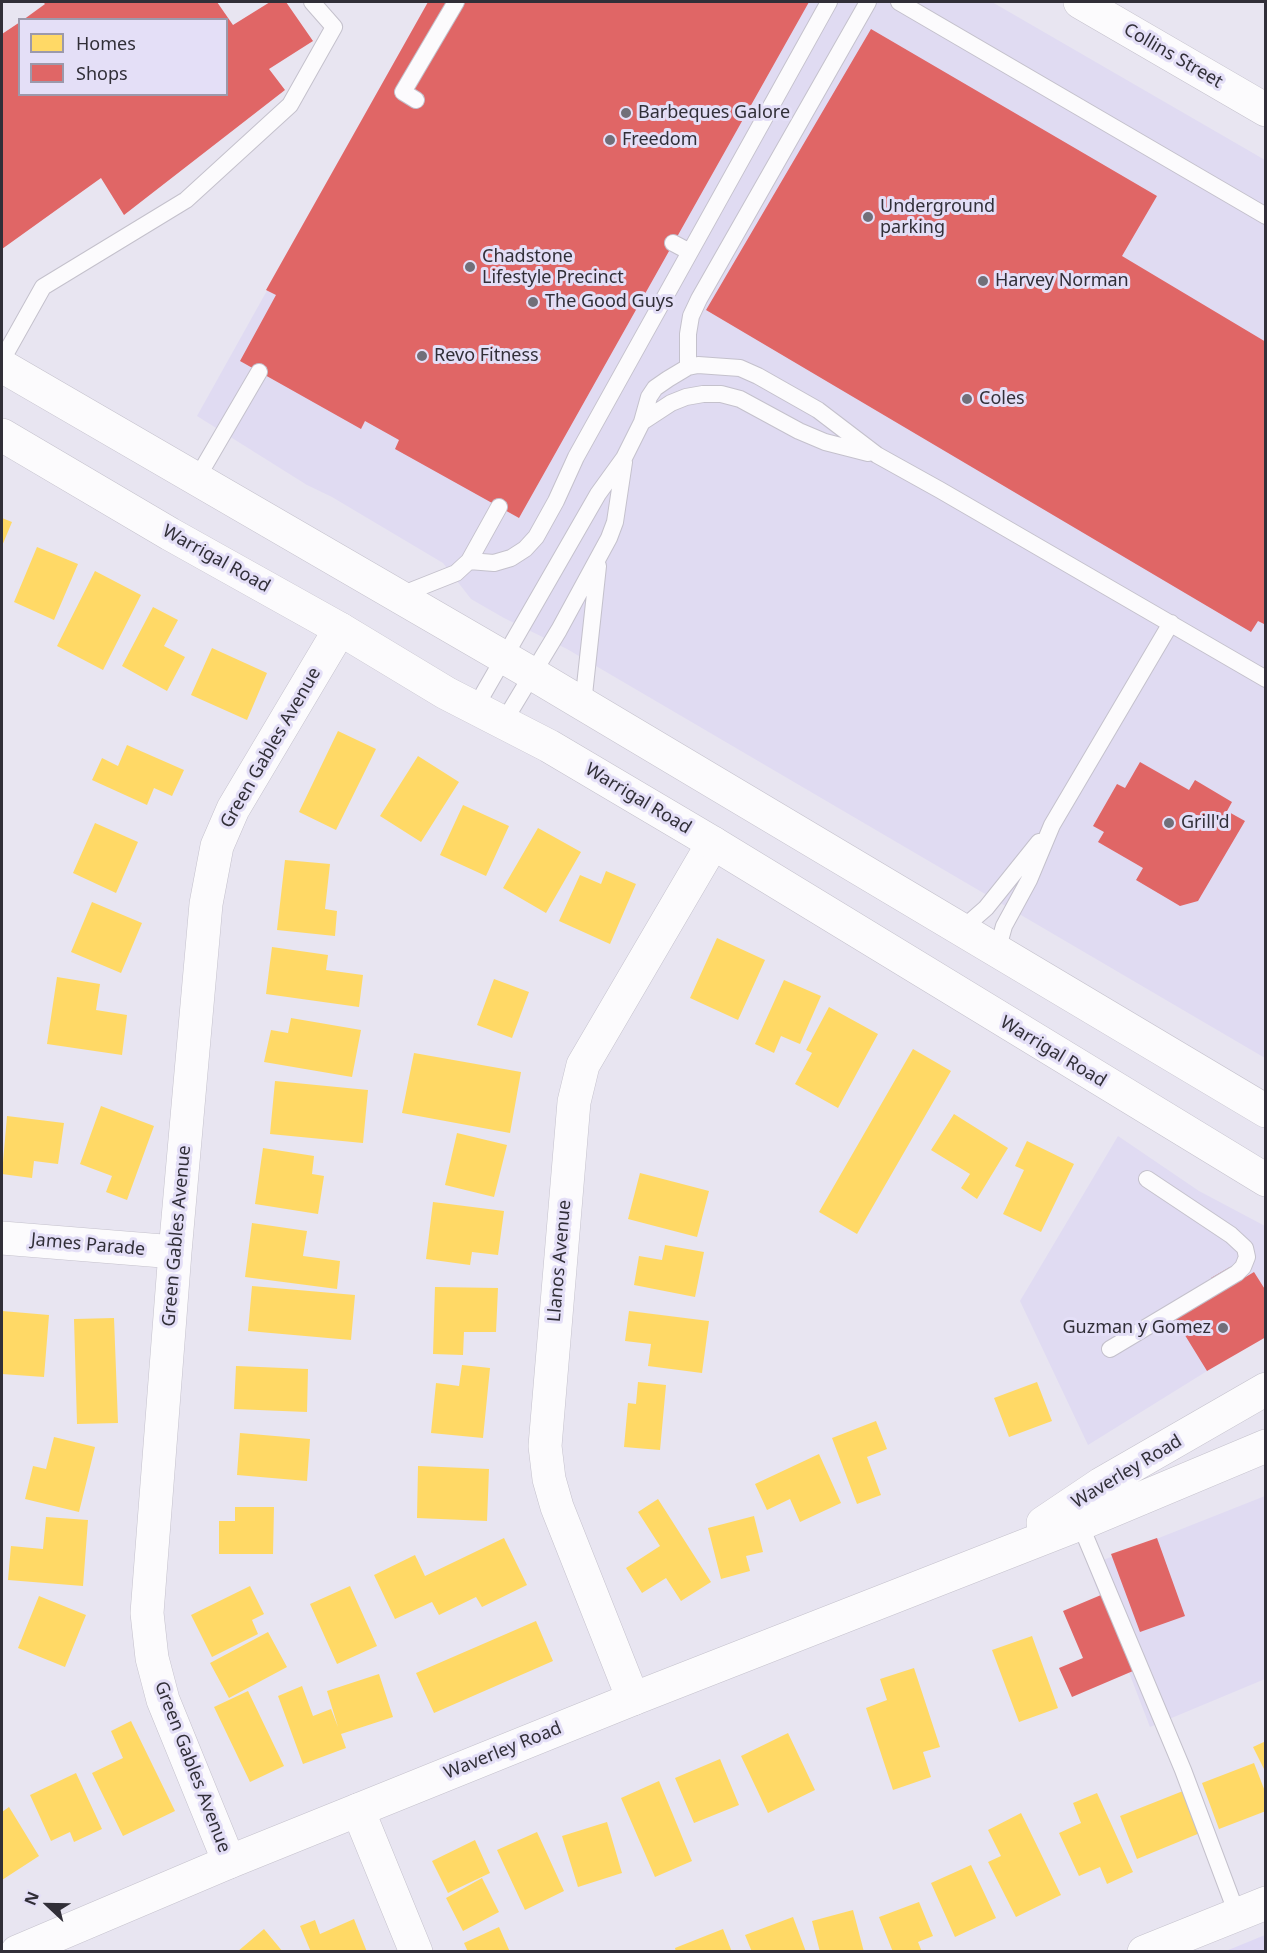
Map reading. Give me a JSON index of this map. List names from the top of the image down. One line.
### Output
{"streets":{"main road":["Collins Street","Warrigal Road","Green Gables Avenue","James Parade","Llanos Avenue","Waverley Road"]},"crossings":[["Warrigal Road","Green Gables Avenue"],["Warrigal Road","Llanos Avenue"],["Green Gables Avenue","James Parade"],["Green Gables Avenue","Waverley Road"],["Llanos Avenue","Waverley Road"]],"places":["Barbeques Galore","Freedom","Underground parking","Chadstone Lifestyle Precinct","Harvey Norman","The Good Guys","Revo Fitness","Coles","Grill'd","Guzman y Gomez"],"legend":["Homes","Shops"],"north":"left"}
